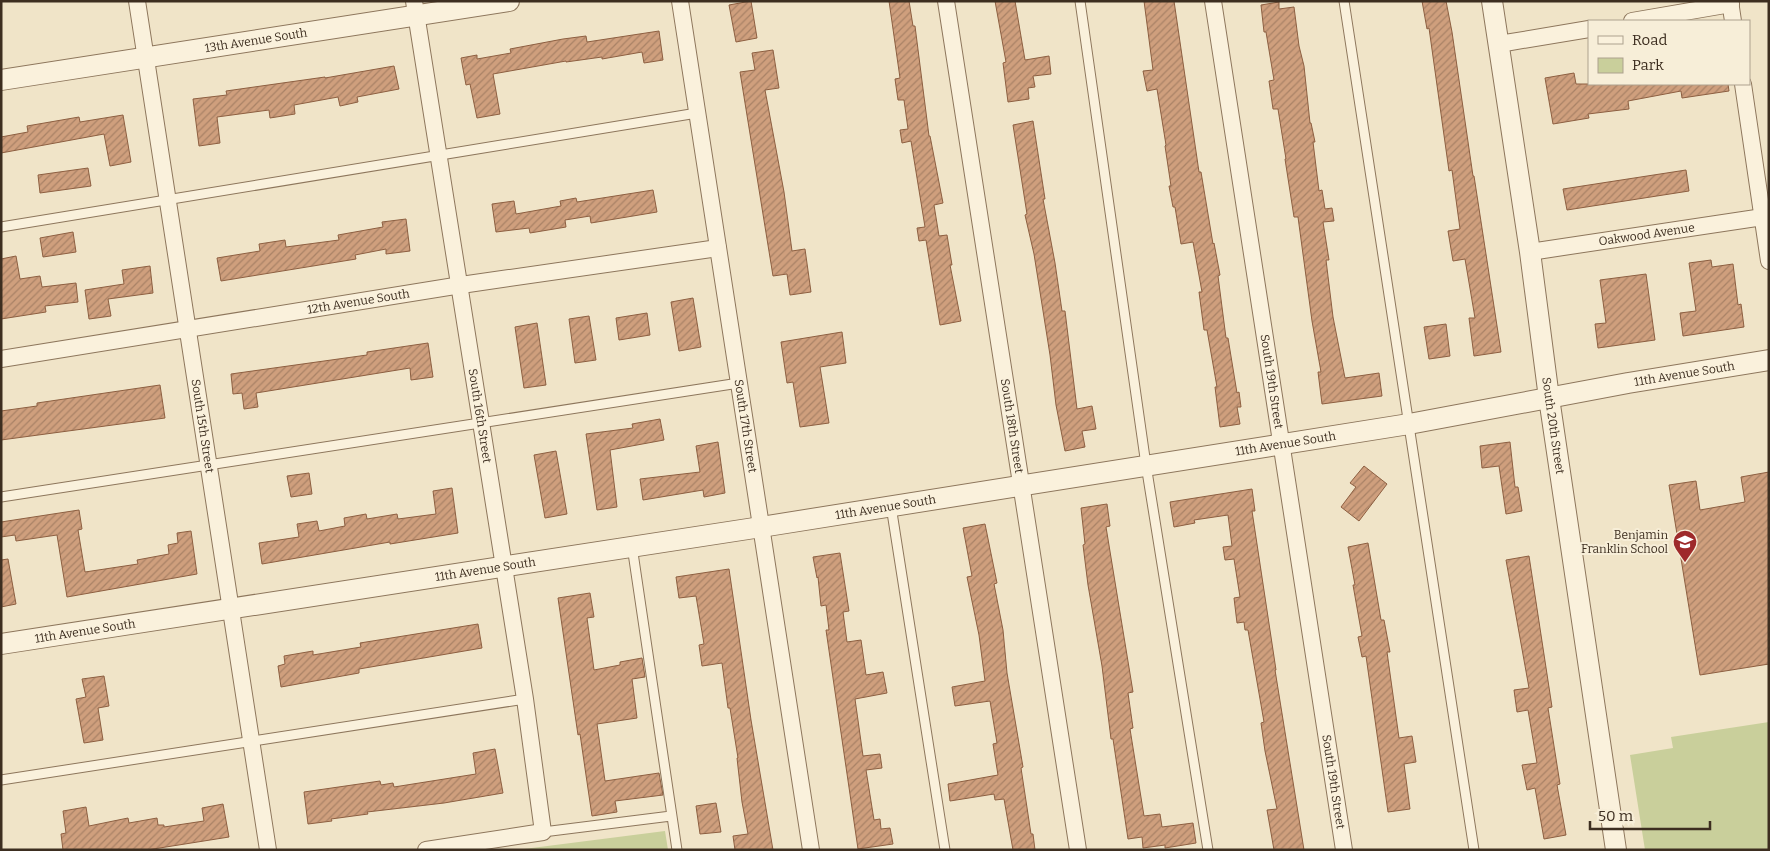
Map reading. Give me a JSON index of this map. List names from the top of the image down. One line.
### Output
{"streets":{"street":["13th Avenue South","Oakwood Avenue","12th Avenue South","11th Avenue South","South 19th Street","South 16th Street","South 17th Street","South 18th Street","South 15th Street","South 20th Street"]},"crossings":[["13th Avenue South","South 16th Street"],["13th Avenue South","South 15th Street"],["Oakwood Avenue","South 20th Street"],["12th Avenue South","South 16th Street"],["12th Avenue South","South 17th Street"],["12th Avenue South","South 15th Street"],["11th Avenue South","South 19th Street"],["11th Avenue South","South 16th Street"],["11th Avenue South","South 17th Street"],["11th Avenue South","South 18th Street"],["11th Avenue South","South 15th Street"],["11th Avenue South","South 20th Street"]],"places":{"school or university":["Benjamin Franklin School"]},"legend":["Road","Park"],"scale_bar":"50 m"}
